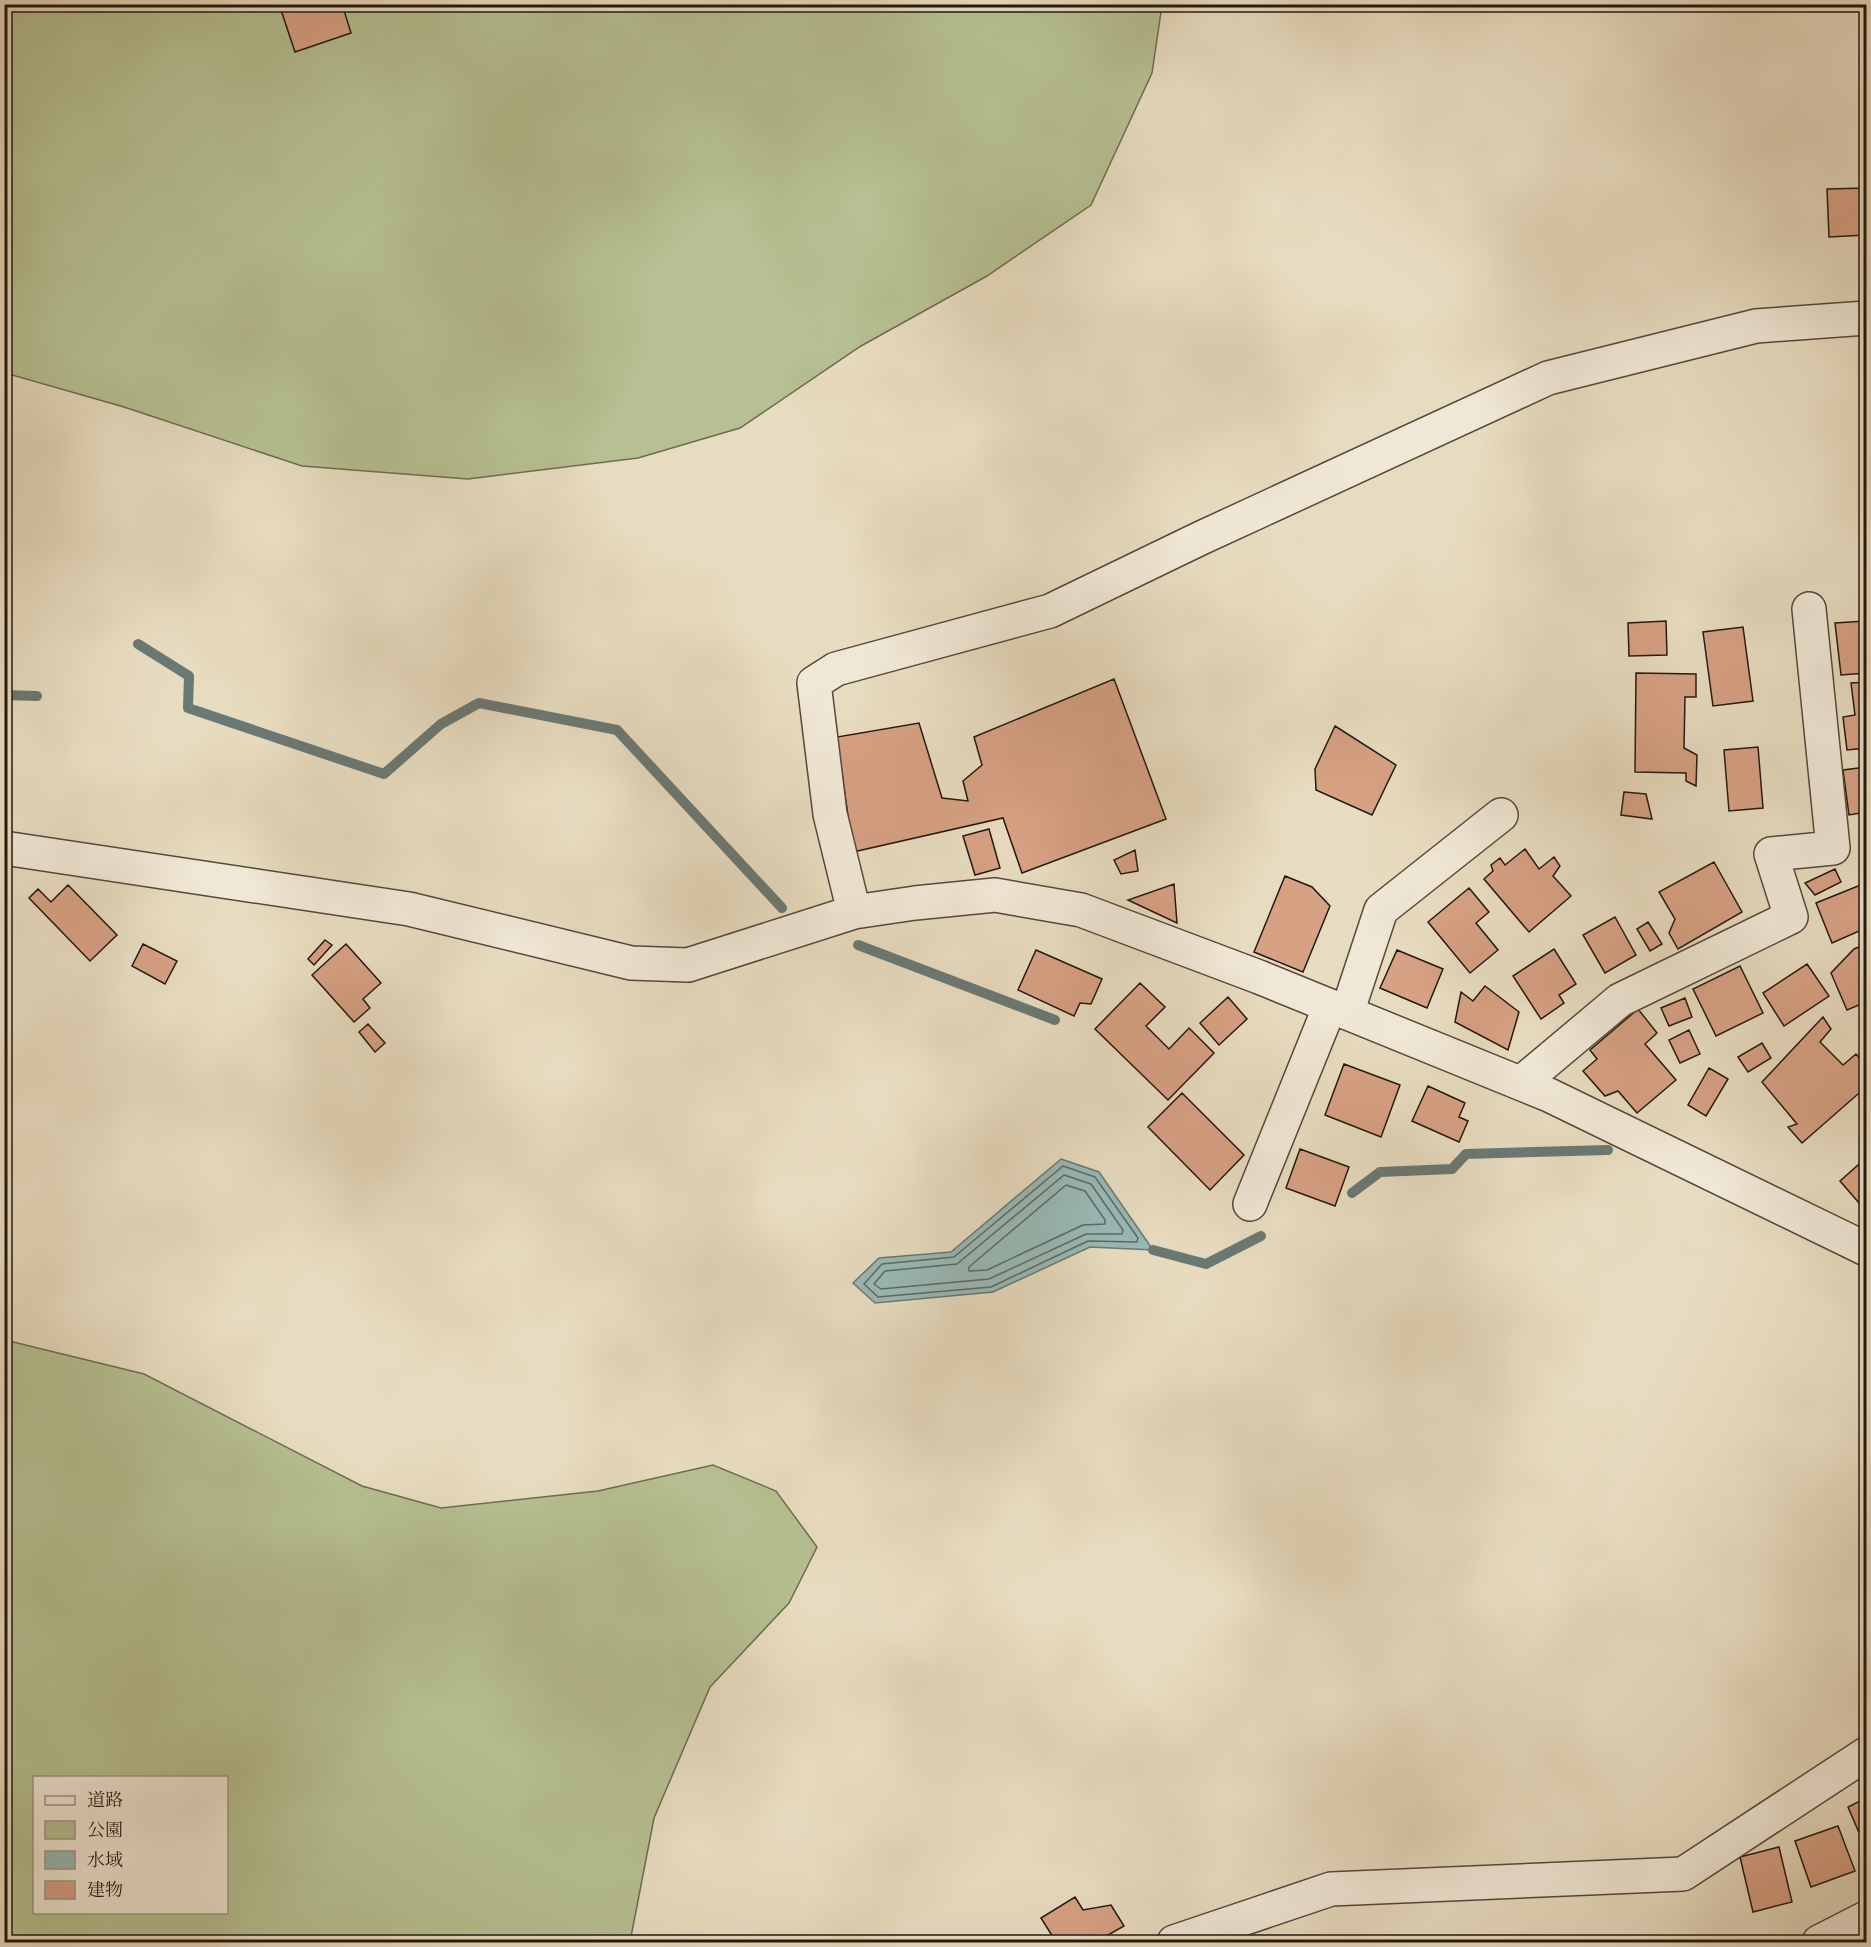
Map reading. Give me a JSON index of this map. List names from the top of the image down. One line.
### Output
{"legend":["道路","公園","水域","建物"]}
